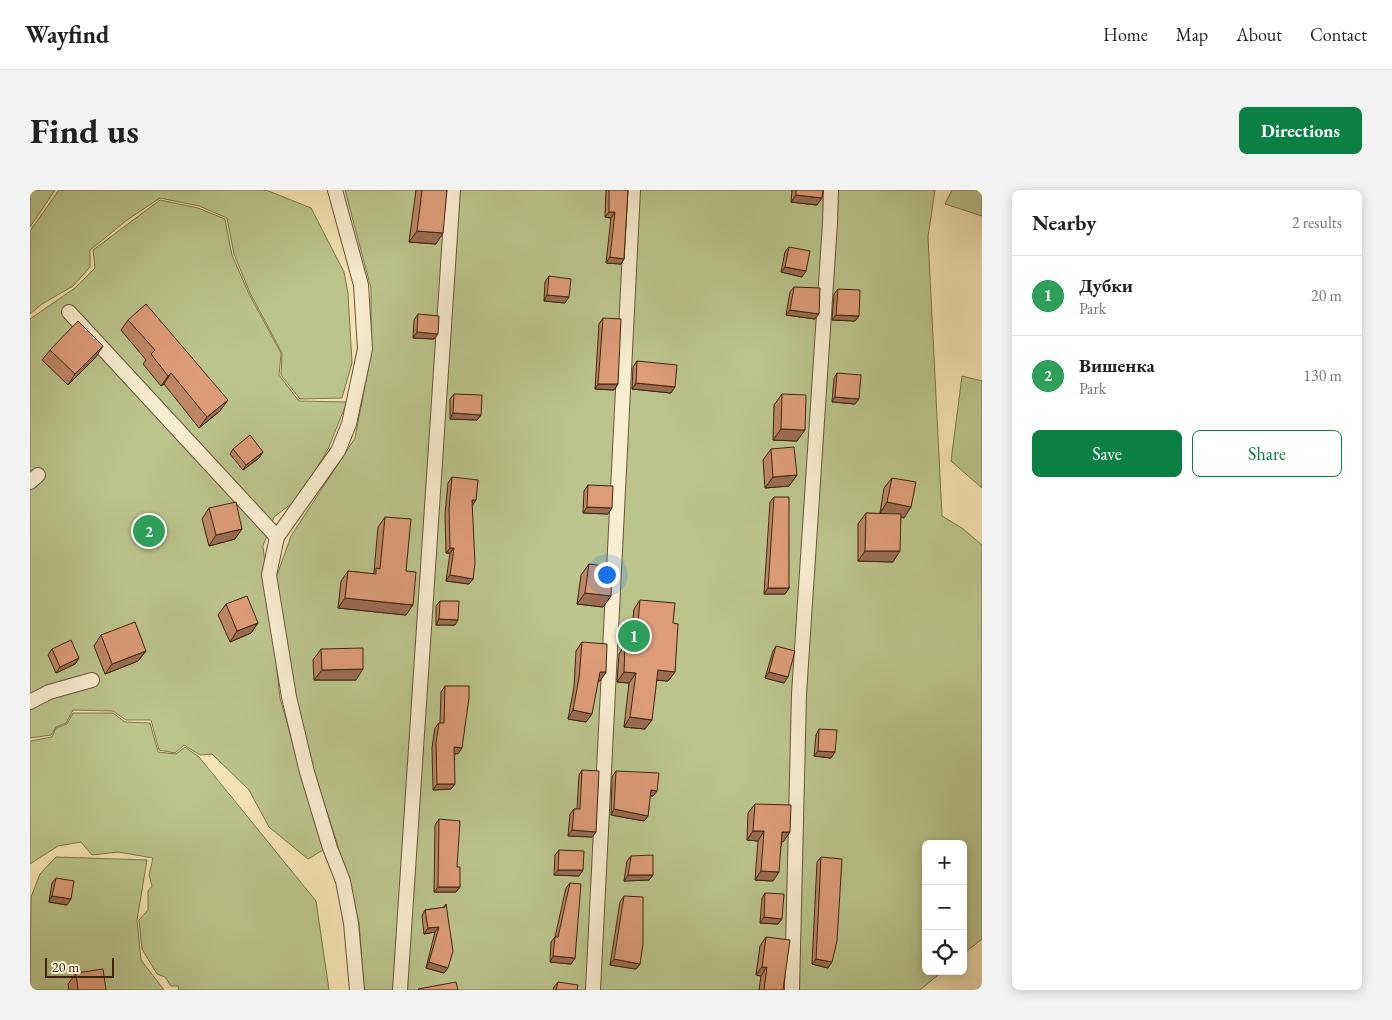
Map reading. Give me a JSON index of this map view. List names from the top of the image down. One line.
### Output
{"scale_bar":"20 m","page":{"header":"Wayfind","nav":["Home","Map","About","Contact"],"buttons":["Directions",["Save","Share"]],"title":"Find us","heading":["Nearby","2 results"],"list":[{"mark":"1","name":"Дубки","note":"Park","value":"20 m"},{"mark":"2","name":"Вишенка","note":"Park","value":"130 m"}],"pins":["2","1"],"map_buttons":["+","−"],"scale":"20 m"}}
